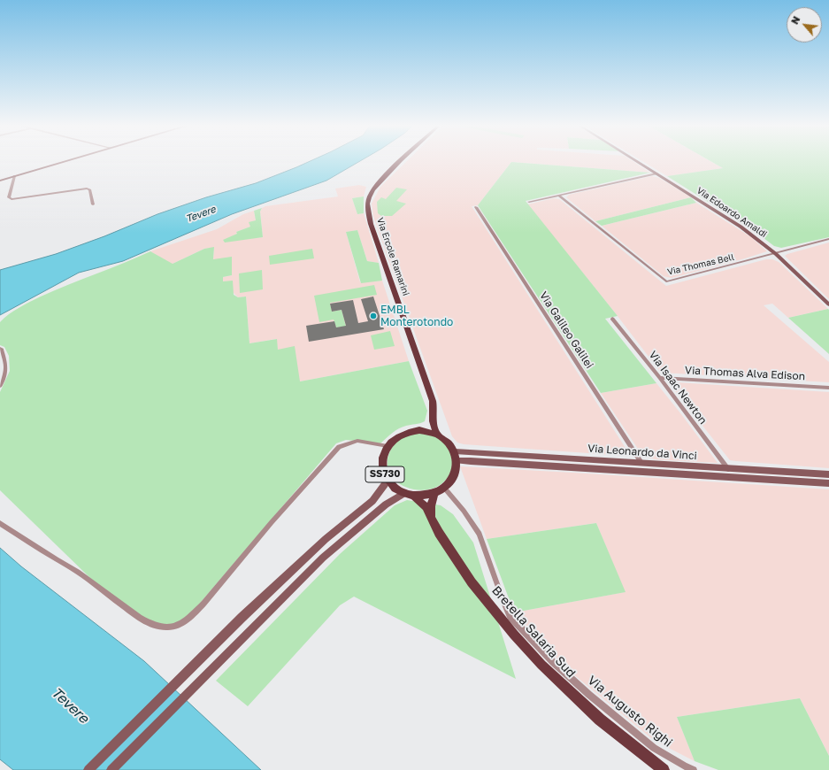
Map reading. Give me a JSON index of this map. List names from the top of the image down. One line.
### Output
{"streets":{"main road":["Via Edoardo Amaldi","Via Ercole Ramarini","Via Leonardo da Vinci","SS730","Bretella Salaria Sud"],"street":["Via Thomas Bell","Via Galileo Galilei","Via Thomas Alva Edison","Via Isaac Newton","Via Augusto Righi"]},"crossings":[["Via Edoardo Amaldi","Via Thomas Bell"],["Via Ercole Ramarini","Via Leonardo da Vinci"],["Via Ercole Ramarini","SS730"],["Via Ercole Ramarini","Bretella Salaria Sud"],["Via Ercole Ramarini","Via Augusto Righi"],["Via Galileo Galilei","Via Leonardo da Vinci"],["Via Thomas Alva Edison","Via Isaac Newton"],["Via Isaac Newton","Via Leonardo da Vinci"],["Via Leonardo da Vinci","SS730"],["Via Leonardo da Vinci","Bretella Salaria Sud"],["Via Leonardo da Vinci","Via Augusto Righi"],["SS730","Bretella Salaria Sud"],["SS730","Via Augusto Righi"],["Bretella Salaria Sud","Via Augusto Righi"]],"water":["Tevere"],"places":["EMBL Monterotondo"],"north":"top left"}
